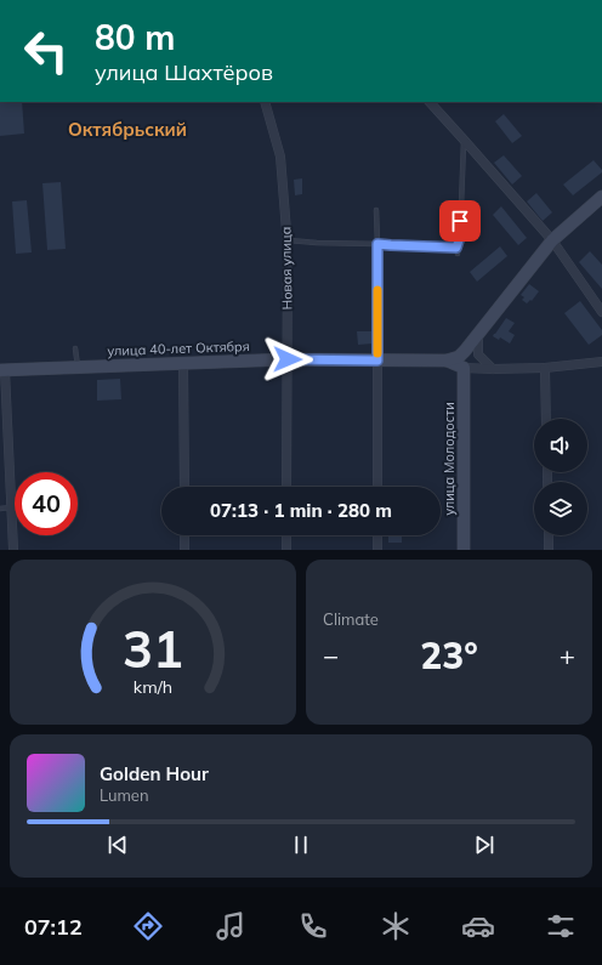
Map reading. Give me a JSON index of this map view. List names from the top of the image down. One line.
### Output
{"streets":{"street":["Новая улица","улица 40-лет Октября","улица Молодости"]},"crossings":[["Новая улица","улица 40-лет Октября"],["улица 40-лет Октября","улица Молодости"]],"districts":["Октябрьский"],"page":{"turn":["80 m","улица Шахтёров"],"limit":"40","trip":"07:13 · 1 min · 280 m","tile":"Climate","heat":["−","23°","+"],"song":["Golden Hour","Lumen"],"tabs":"07:12","gauge":["31","km/h"]}}
